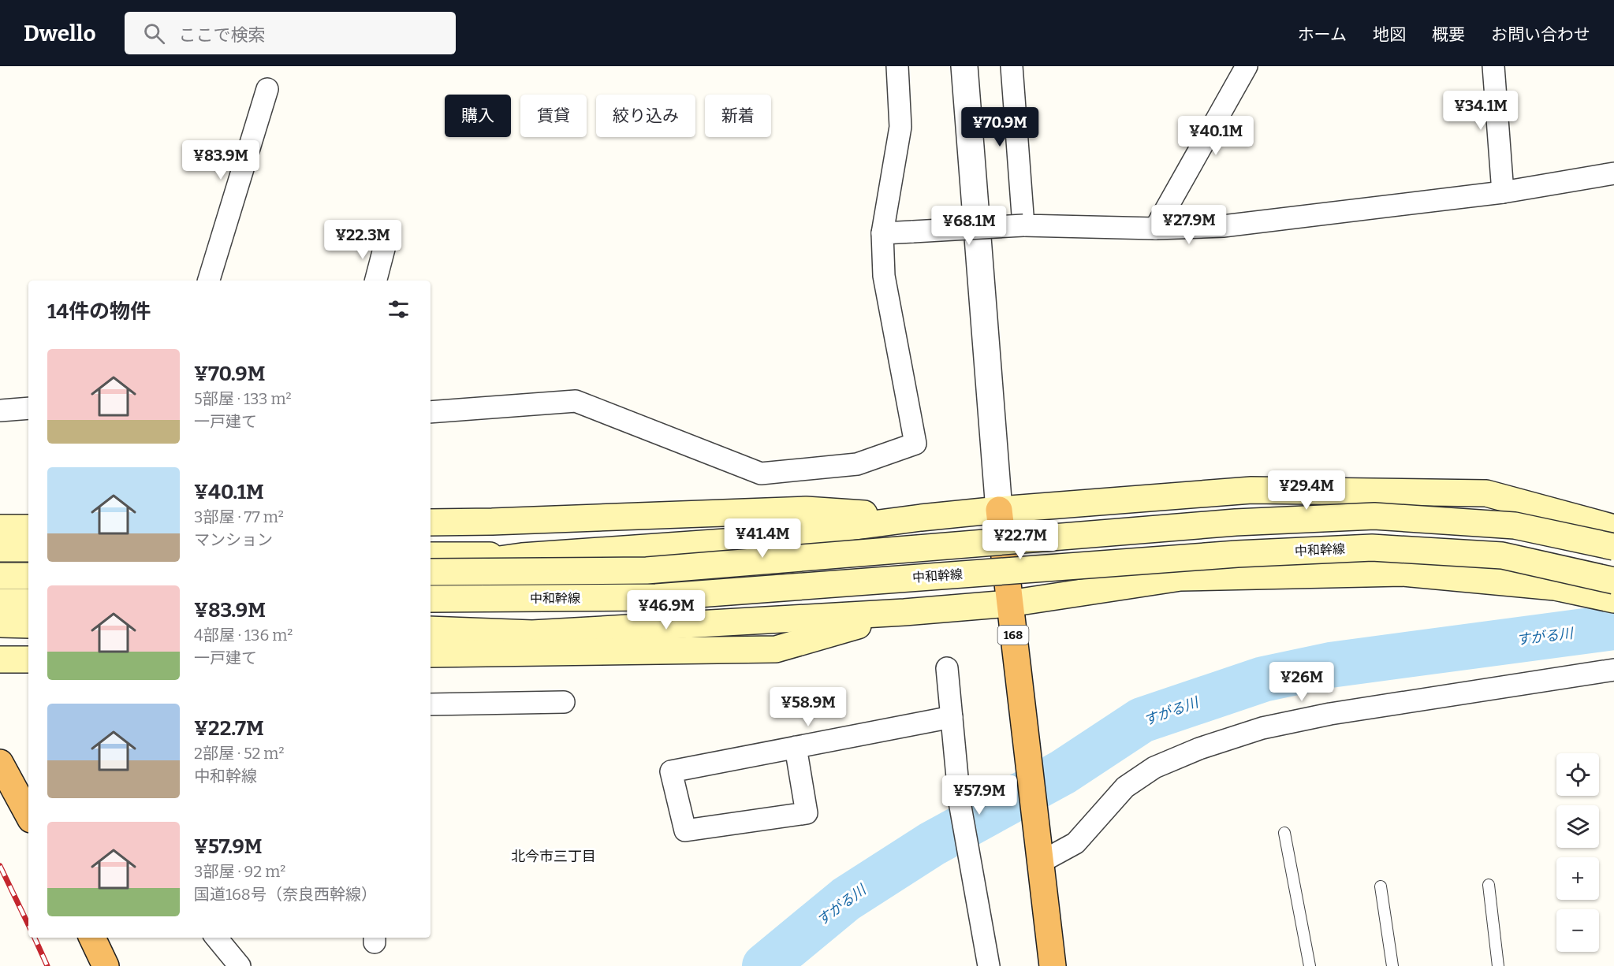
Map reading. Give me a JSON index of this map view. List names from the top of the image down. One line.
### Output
{"streets":{"highway":["168"],"main road":["中和幹線"]},"districts":["北今市三丁目"],"water":["すがる川"],"page":{"header":"Dwello","search":"ここで検索","nav":["ホーム","地図","概要","お問い合わせ"],"price":["¥34.1M","¥70.9M","¥40.1M","¥83.9M","¥27.9M","¥68.1M","¥22.3M","¥29.4M","¥41.4M","¥22.7M","¥46.9M","¥26M","¥58.9M","¥57.9M"],"chip":["購入","賃貸","絞り込み","新着"],"heading":"14件の物件","list":[{"name":"¥70.9M","note":"5部屋 · 133 m² · 一戸建て"},{"name":"¥40.1M","note":"3部屋 · 77 m² · マンション"},{"name":"¥83.9M","note":"4部屋 · 136 m² · 一戸建て"},{"name":"¥22.7M","note":"2部屋 · 52 m² · 中和幹線"},{"name":"¥57.9M","note":"3部屋 · 92 m² · 国道168号（奈良西幹線）"}],"map_buttons":["+","−"]}}
